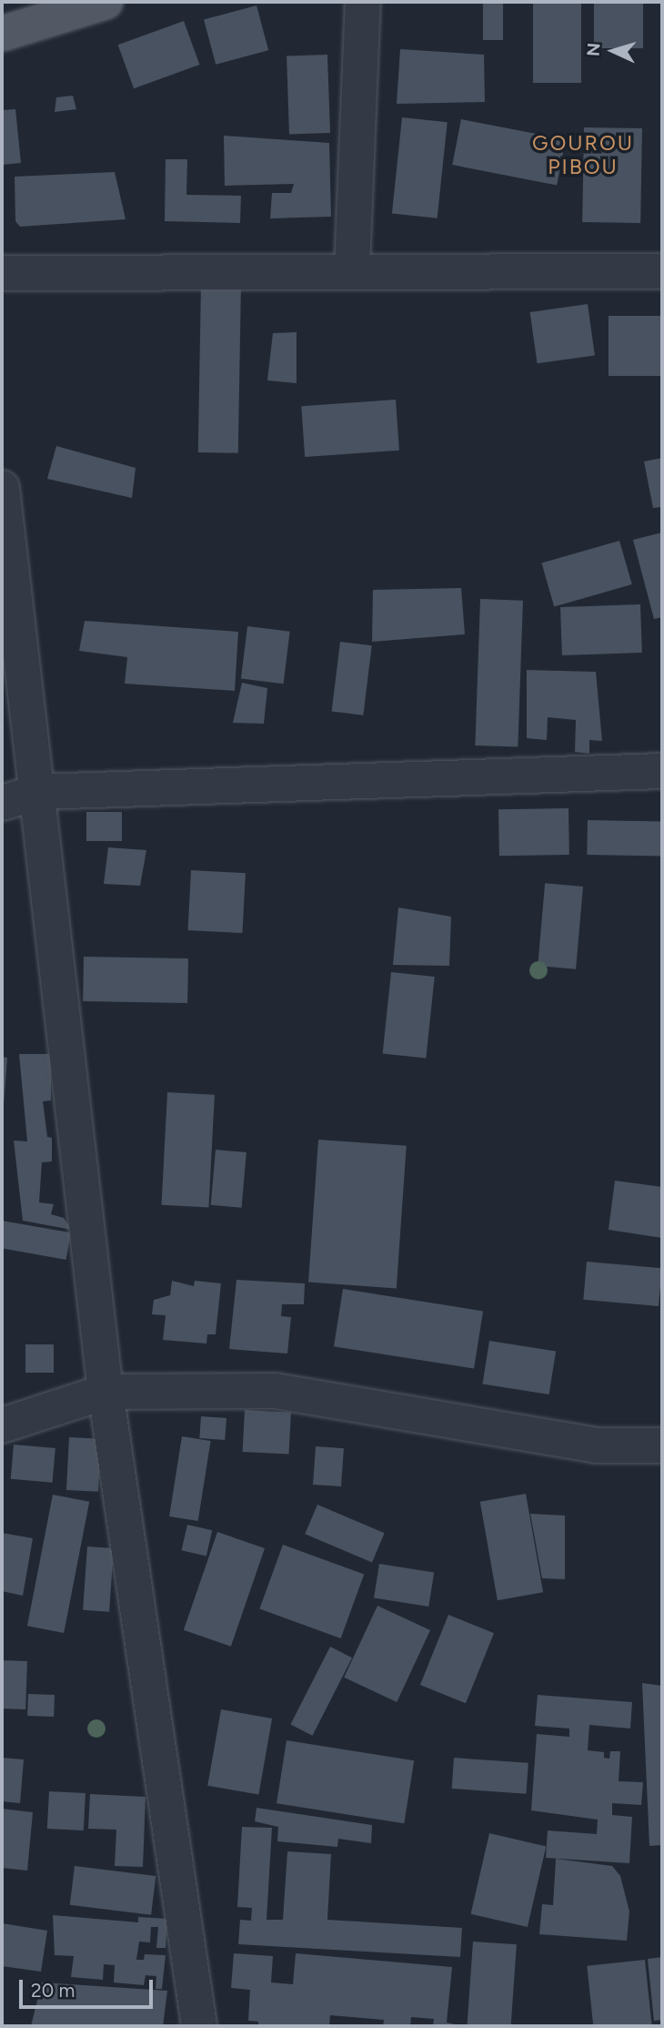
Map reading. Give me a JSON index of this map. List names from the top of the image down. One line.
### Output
{"districts":["GOUROU PIBOU"],"scale_bar":"20 m","north":"left"}
